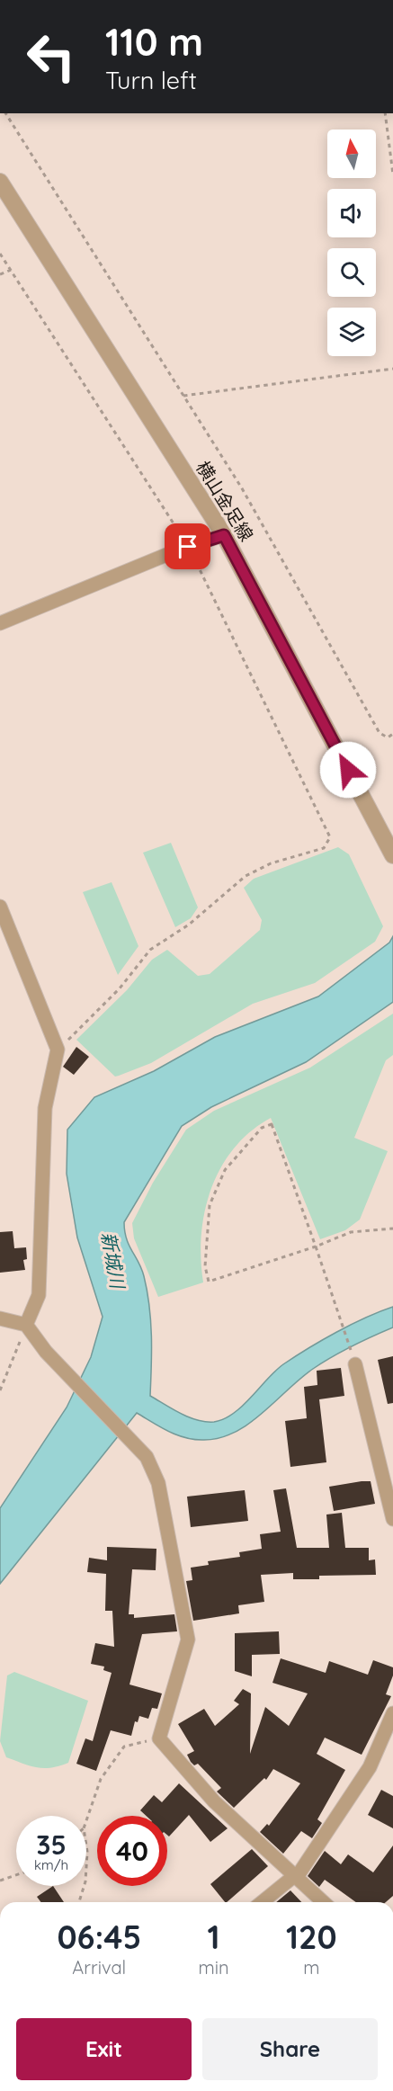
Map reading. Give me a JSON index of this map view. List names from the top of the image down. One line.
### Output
{"streets":{"street":["横山金足線"]},"water":["新城川"],"north":"top","page":{"turn":["110 m","Turn left"],"speed":"35 km/h","limit":"40","eta":["06:45","Arrival","1","min","120","m"],"buttons":["Exit","Share"]}}
